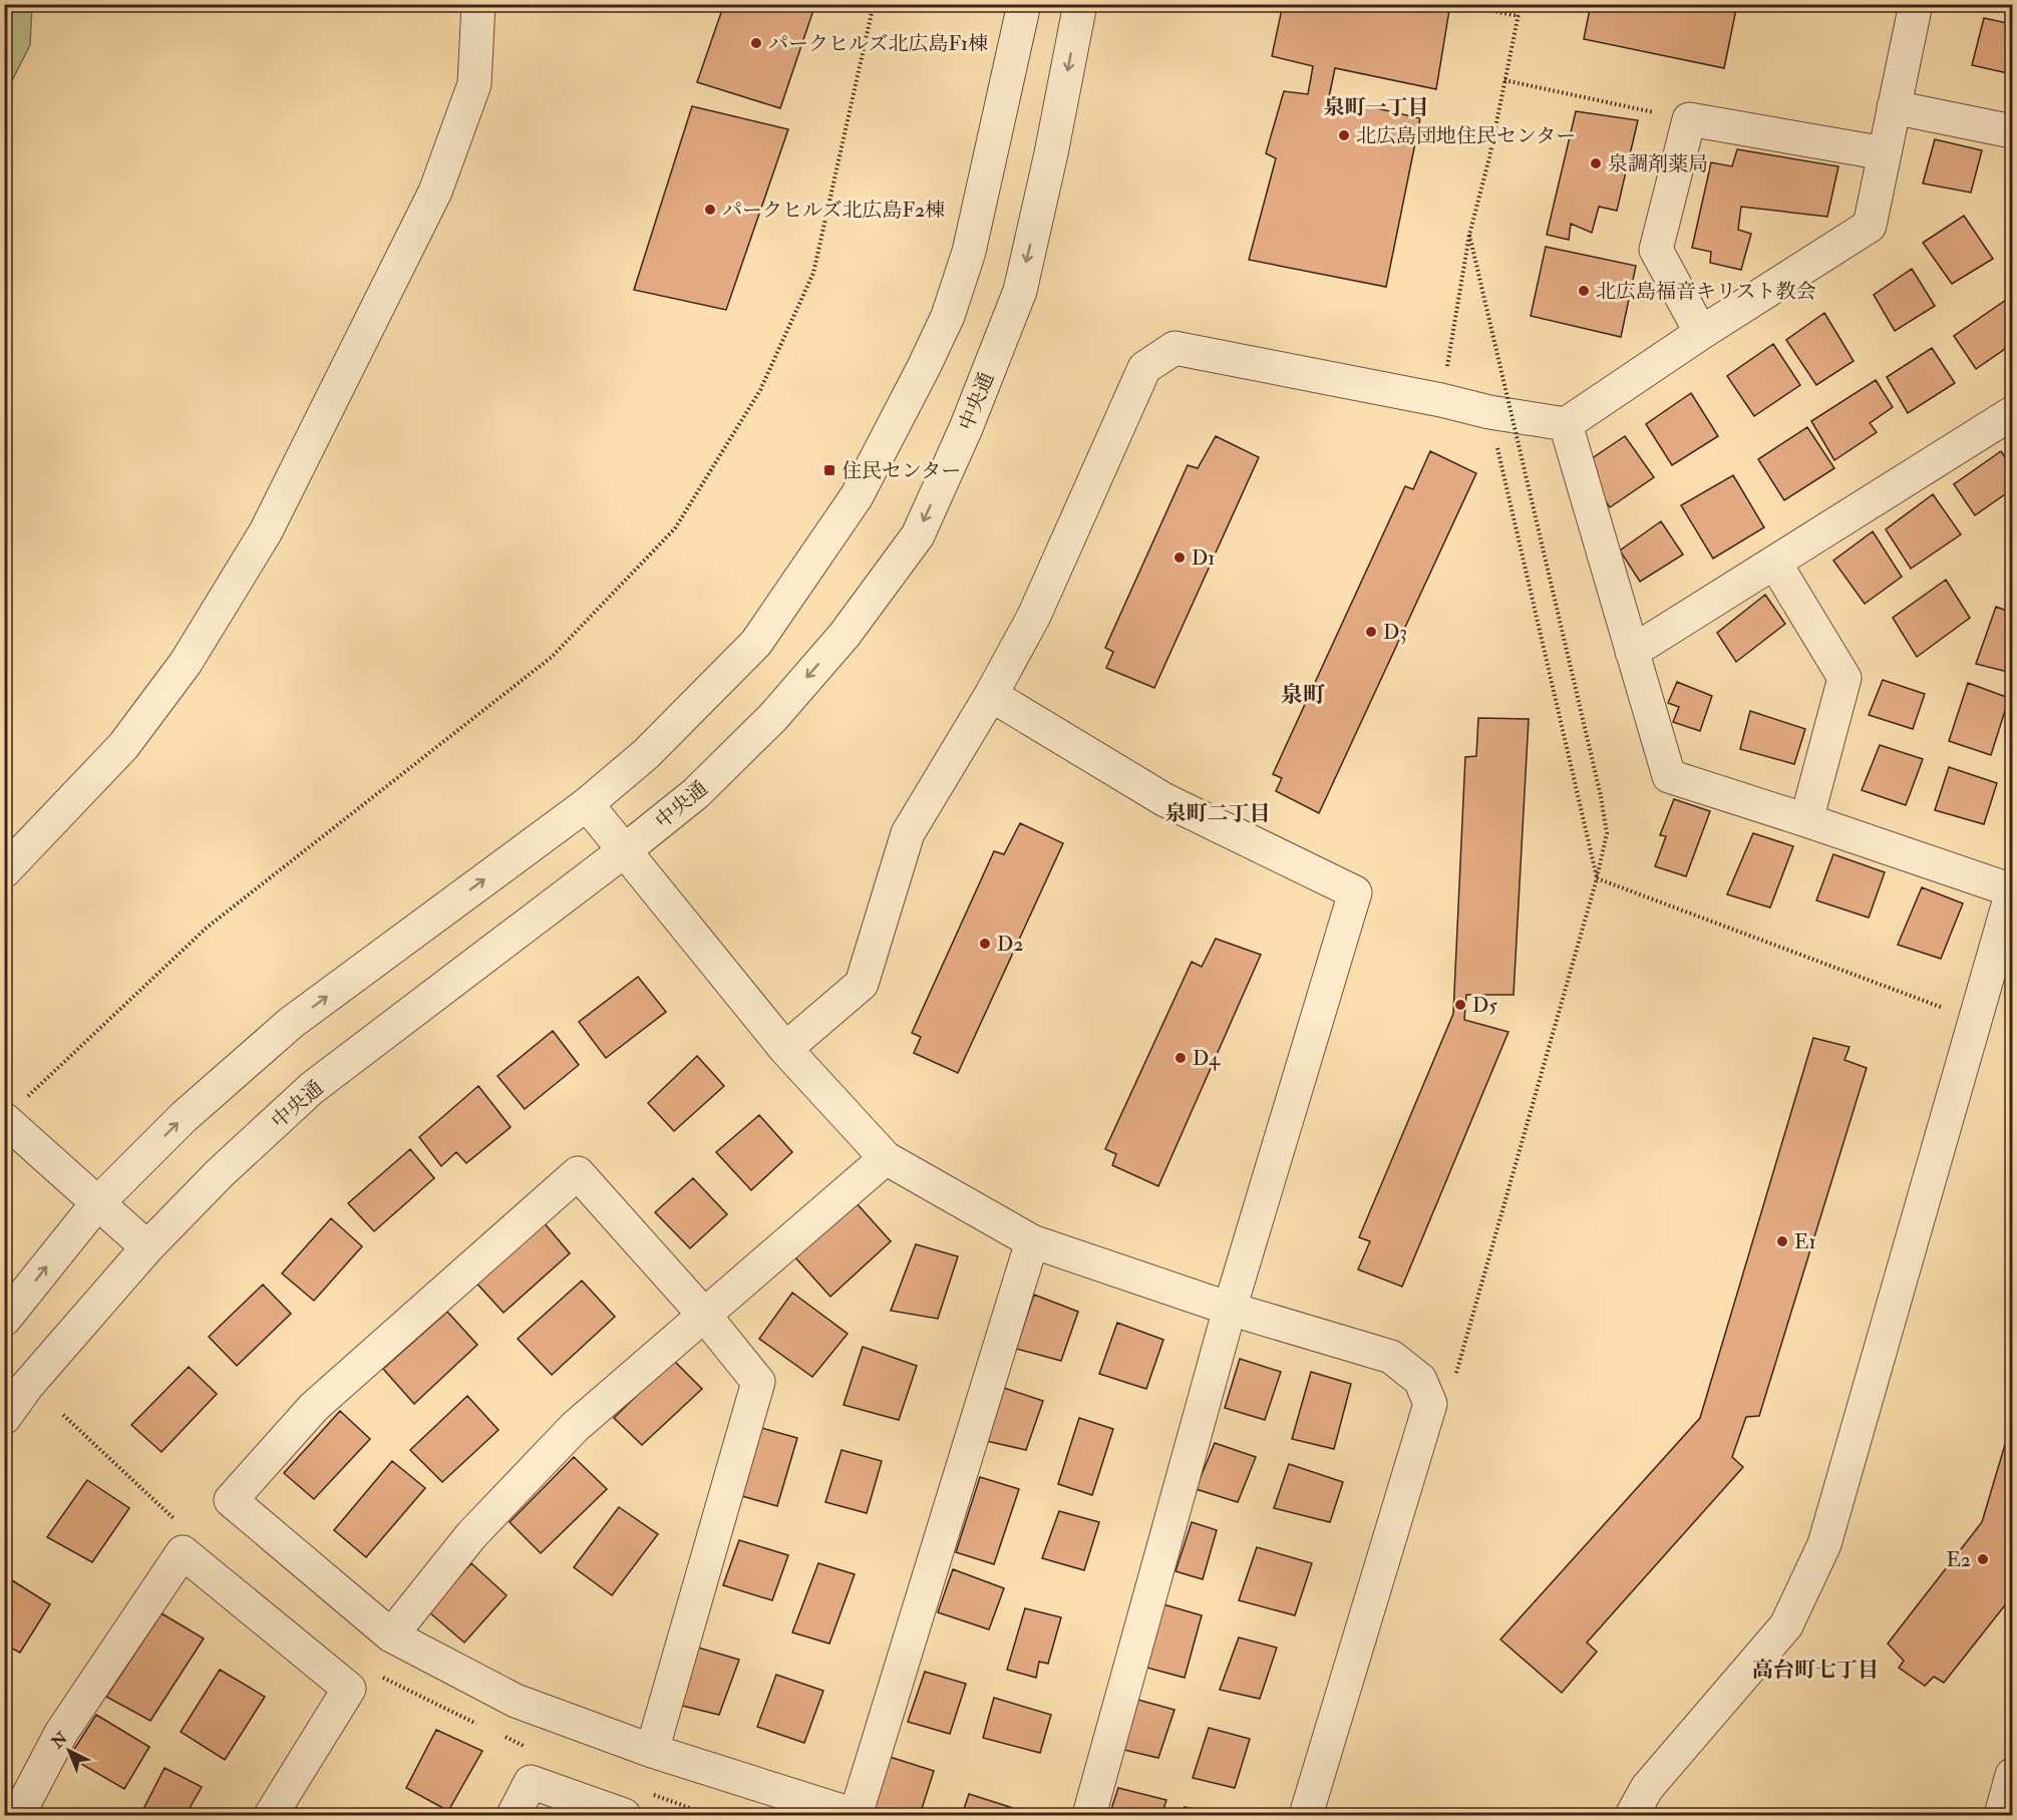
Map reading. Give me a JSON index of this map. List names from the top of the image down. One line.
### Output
{"streets":{"street":["中央通"]},"districts":["泉町一丁目","泉町","泉町二丁目","高台町七丁目"],"places":{"other":["パークヒルズ北広島F1棟","北広島団地住民センター","泉調剤薬局","パークヒルズ北広島F2棟","北広島福音キリスト教会","D1","D3","D2","D5","D4","E1","E2"],"transit":["住民センター"]},"north":"top left"}
